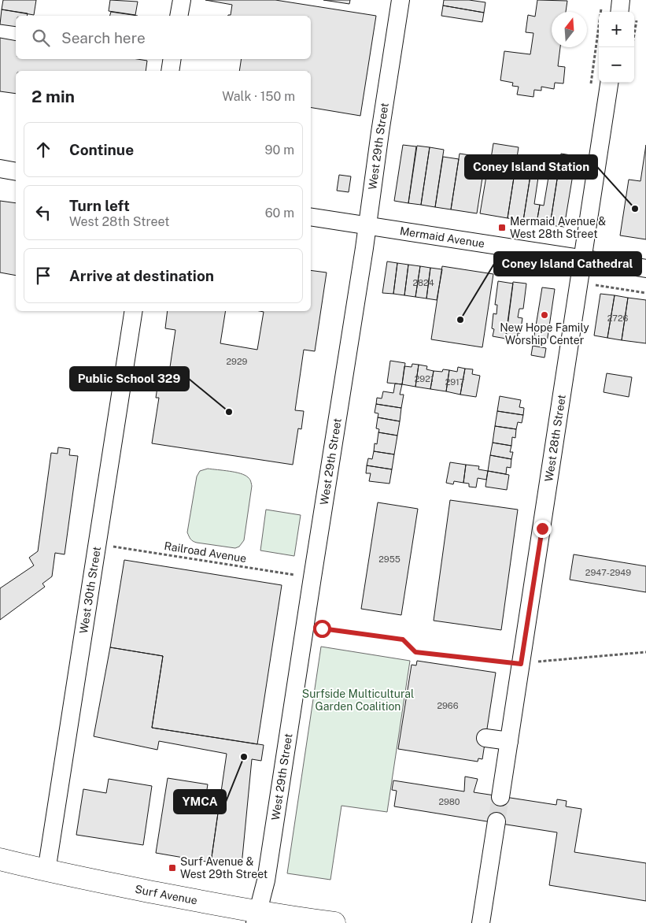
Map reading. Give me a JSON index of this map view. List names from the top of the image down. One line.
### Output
{"streets":{"main road":["Surf Avenue"],"street":["West 29th Street","Mermaid Avenue","West 28th Street","West 30th Street"],"path":["Railroad Avenue"]},"crossings":[["West 29th Street","Mermaid Avenue"],["West 29th Street","Surf Avenue"],["Mermaid Avenue","West 28th Street"],["West 30th Street","Surf Avenue"]],"parks":["Surfside Multicultural Garden Coalition"],"places":{"other":["Coney Island Station","New Hope Family Worship Center","Coney Island Cathedral","Public School 329","YMCA"],"transit":["Mermaid Avenue & West 28th Street","Surf Avenue & West 29th Street"]},"house_numbers":["2824","2726","2929","2921","2917","2955","2947-2949","2966","2980"],"north":"top","page":{"map_buttons":["+","−"],"search":"Search here","heading":["2 min","Walk · 150 m"],"list":[["Continue","90 m"],["Turn left","West 28th Street","60 m"],"Arrive at destination"]}}
